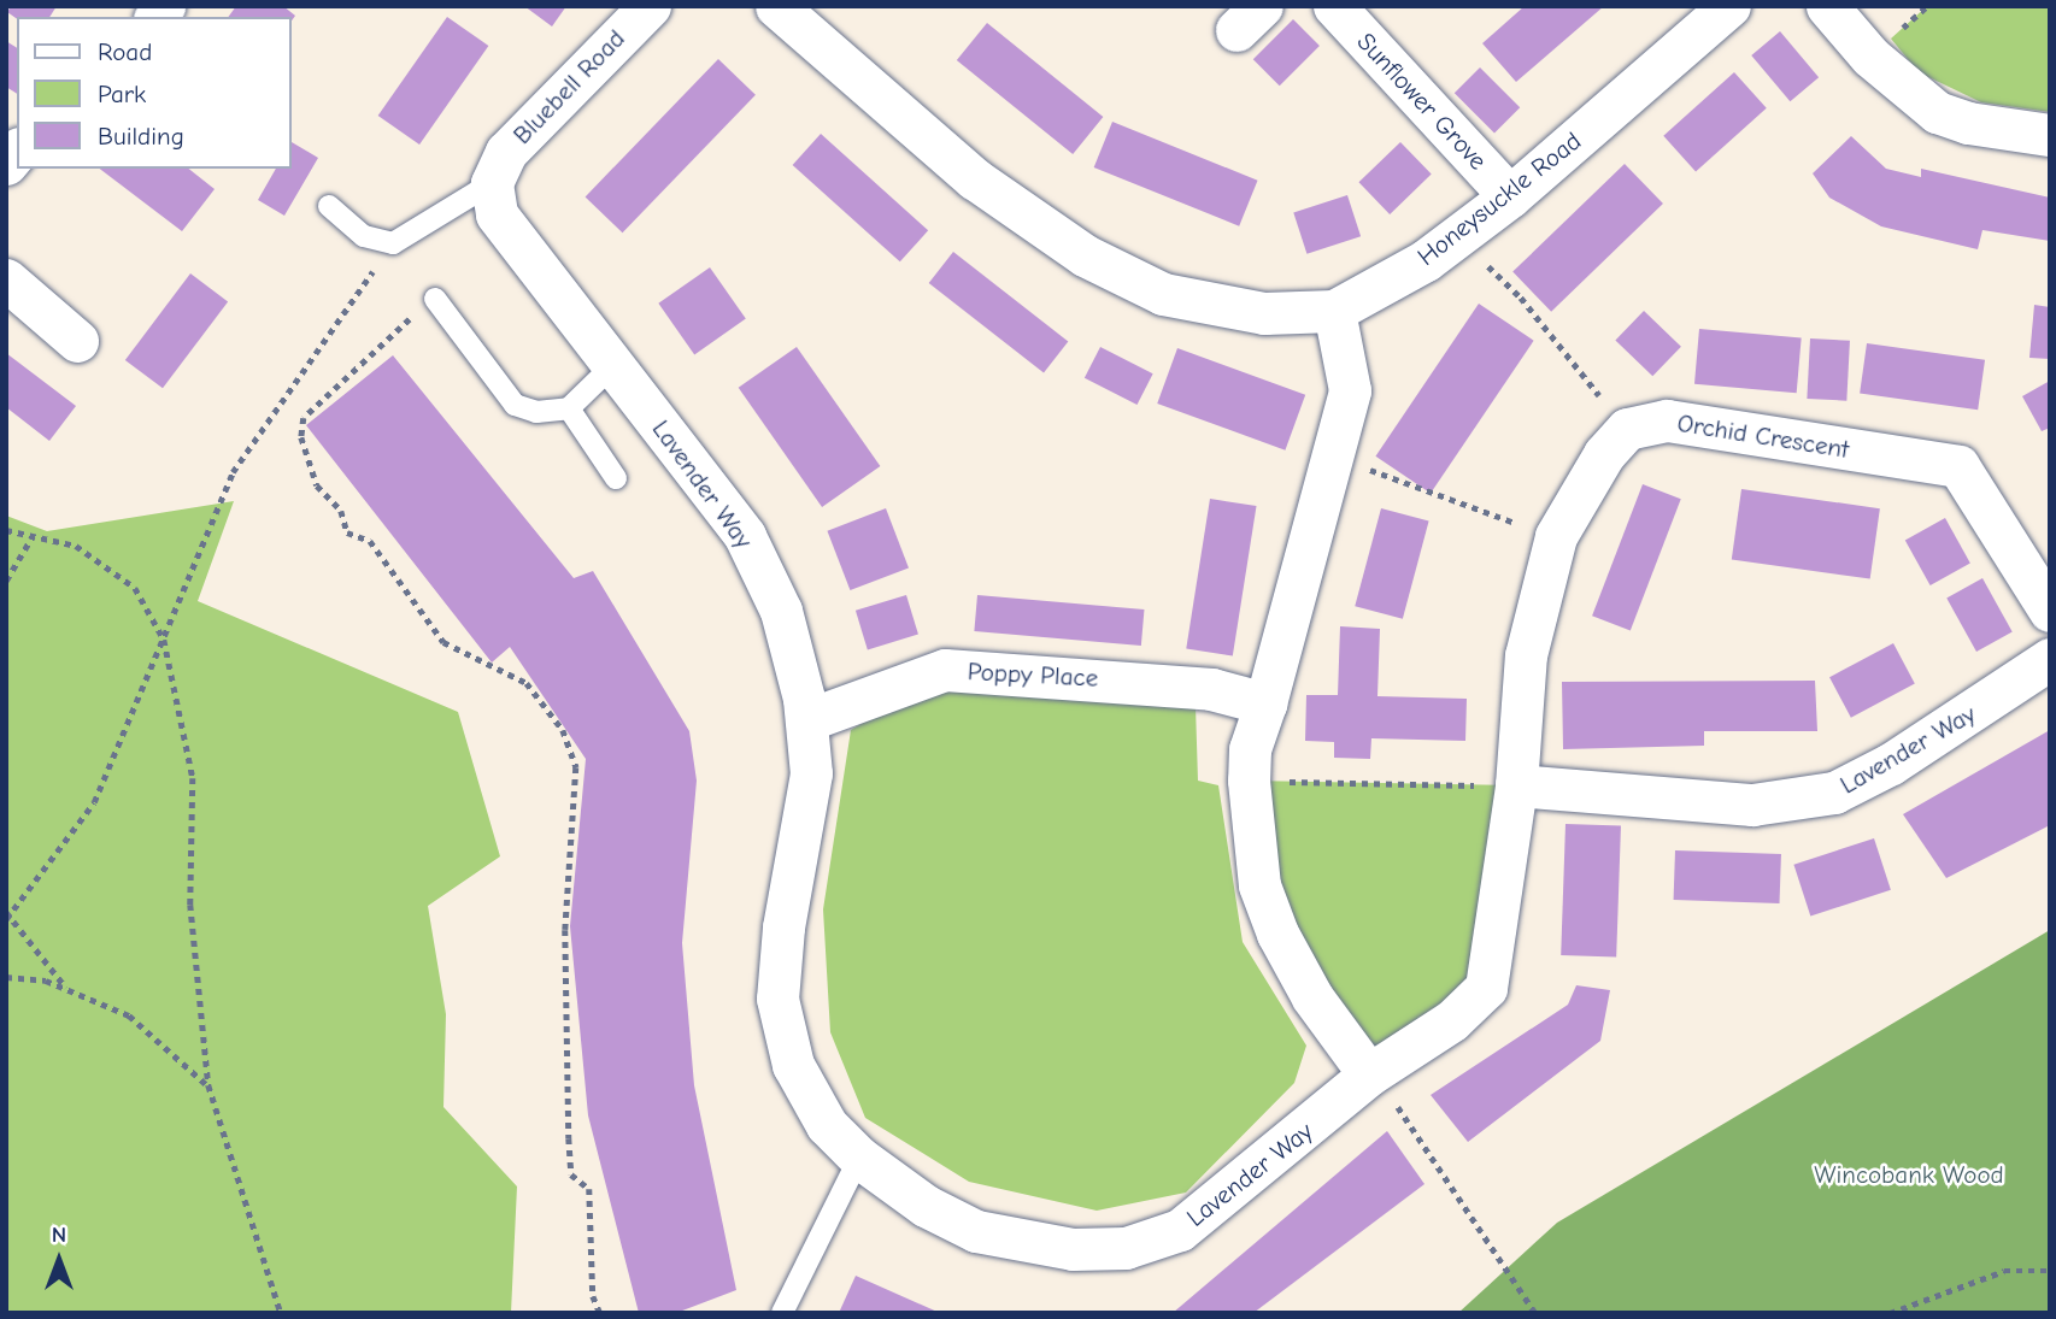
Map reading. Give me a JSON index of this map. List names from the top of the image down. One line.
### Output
{"streets":{"street":["Bluebell Road","Sunflower Grove","Honeysuckle Road","Orchid Crescent","Lavender Way","Poppy Place"]},"crossings":[["Bluebell Road","Lavender Way"],["Sunflower Grove","Honeysuckle Road"],["Lavender Way","Poppy Place"]],"parks":["Wincobank Wood"],"legend":["Road","Park","Building"],"north":"top"}
